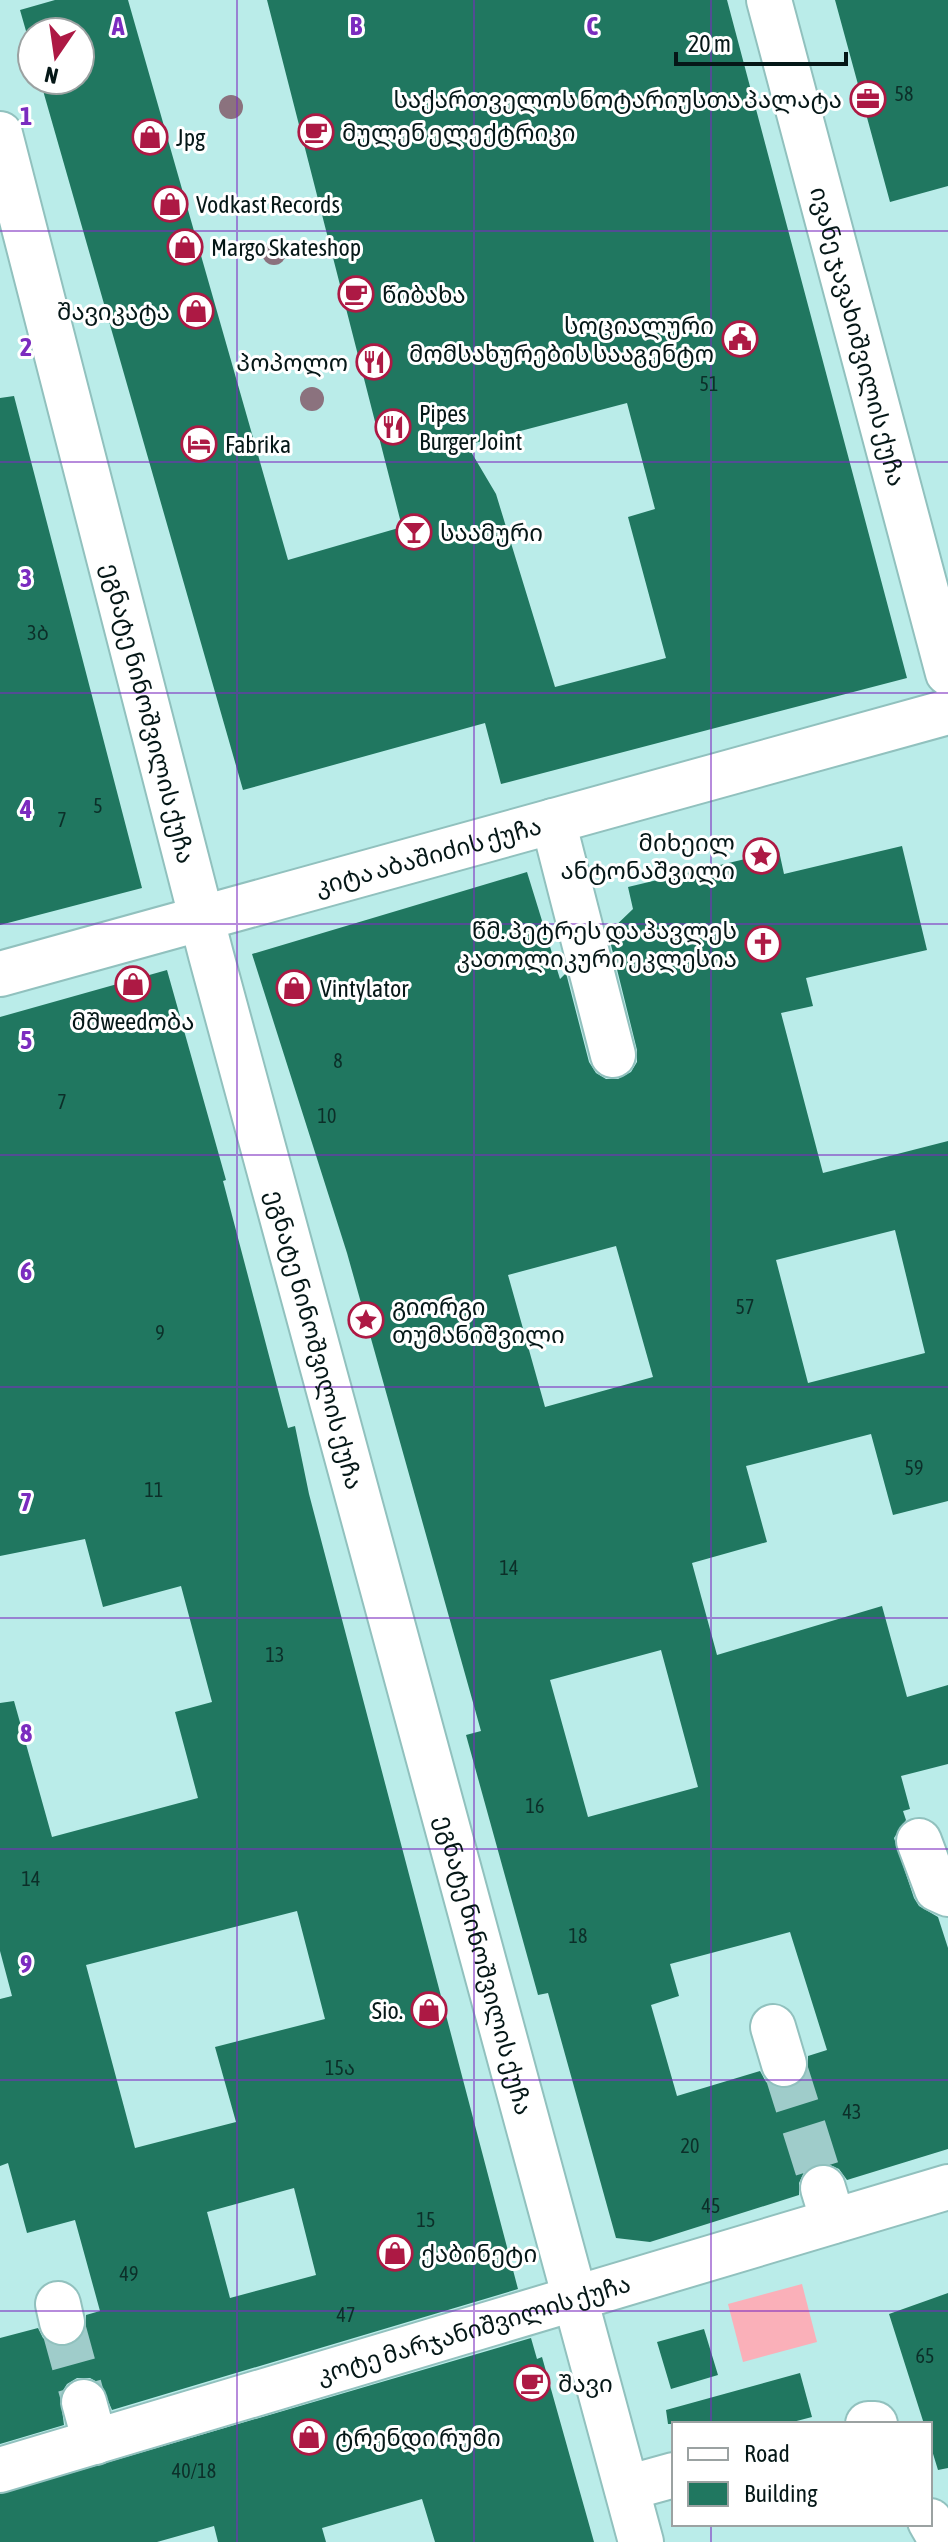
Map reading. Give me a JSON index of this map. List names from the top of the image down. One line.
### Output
{"streets":{"street":["ივანე ჯავახიშვილის ქუჩა","ეგნატე ნინოშვილის ქუჩა","კიტა აბაშიძის ქუჩა","კოტე მარჯანიშვილის ქუჩა"]},"crossings":[["ეგნატე ნინოშვილის ქუჩა","კიტა აბაშიძის ქუჩა"],["ეგნატე ნინოშვილის ქუჩა","კოტე მარჯანიშვილის ქუჩა"]],"places":{"office":["საქართველოს ნოტარიუსთა პალატა"],"cafe":["მულენ ელექტრიკი","წიბახა","შავი"],"shop":["Jpg","Vodkast Records","Margo Skateshop","შავიკატა","მშweedობა","Vintylator","Sio.","ქაბინეტი","ტრენდი რუმი"],"public building":["სოციალური მომსახურების სააგენტო"],"restaurant":["პოპოლო","Pipes Burger Joint"],"hotel":["Fabrika"],"bar":["საამური"],"place":["მიხეილ ანტონაშვილი","გიორგი თუმანიშვილი"],"church":["წმ. პეტრეს და პავლეს კათოლიკური ეკლესია"]},"house_numbers":["58","51","3ბ","5","7","8","7","10","57","9","59","11","14","13","16","14","18","15ა","43","20","45","15","49","47","65","40/18"],"legend":["Road","Building"],"scale_bar":"20 m","north":"bottom","grid":{"columns":["A","B","C"],"rows":["1","2","3","4","5","6","7","8","9"]}}
